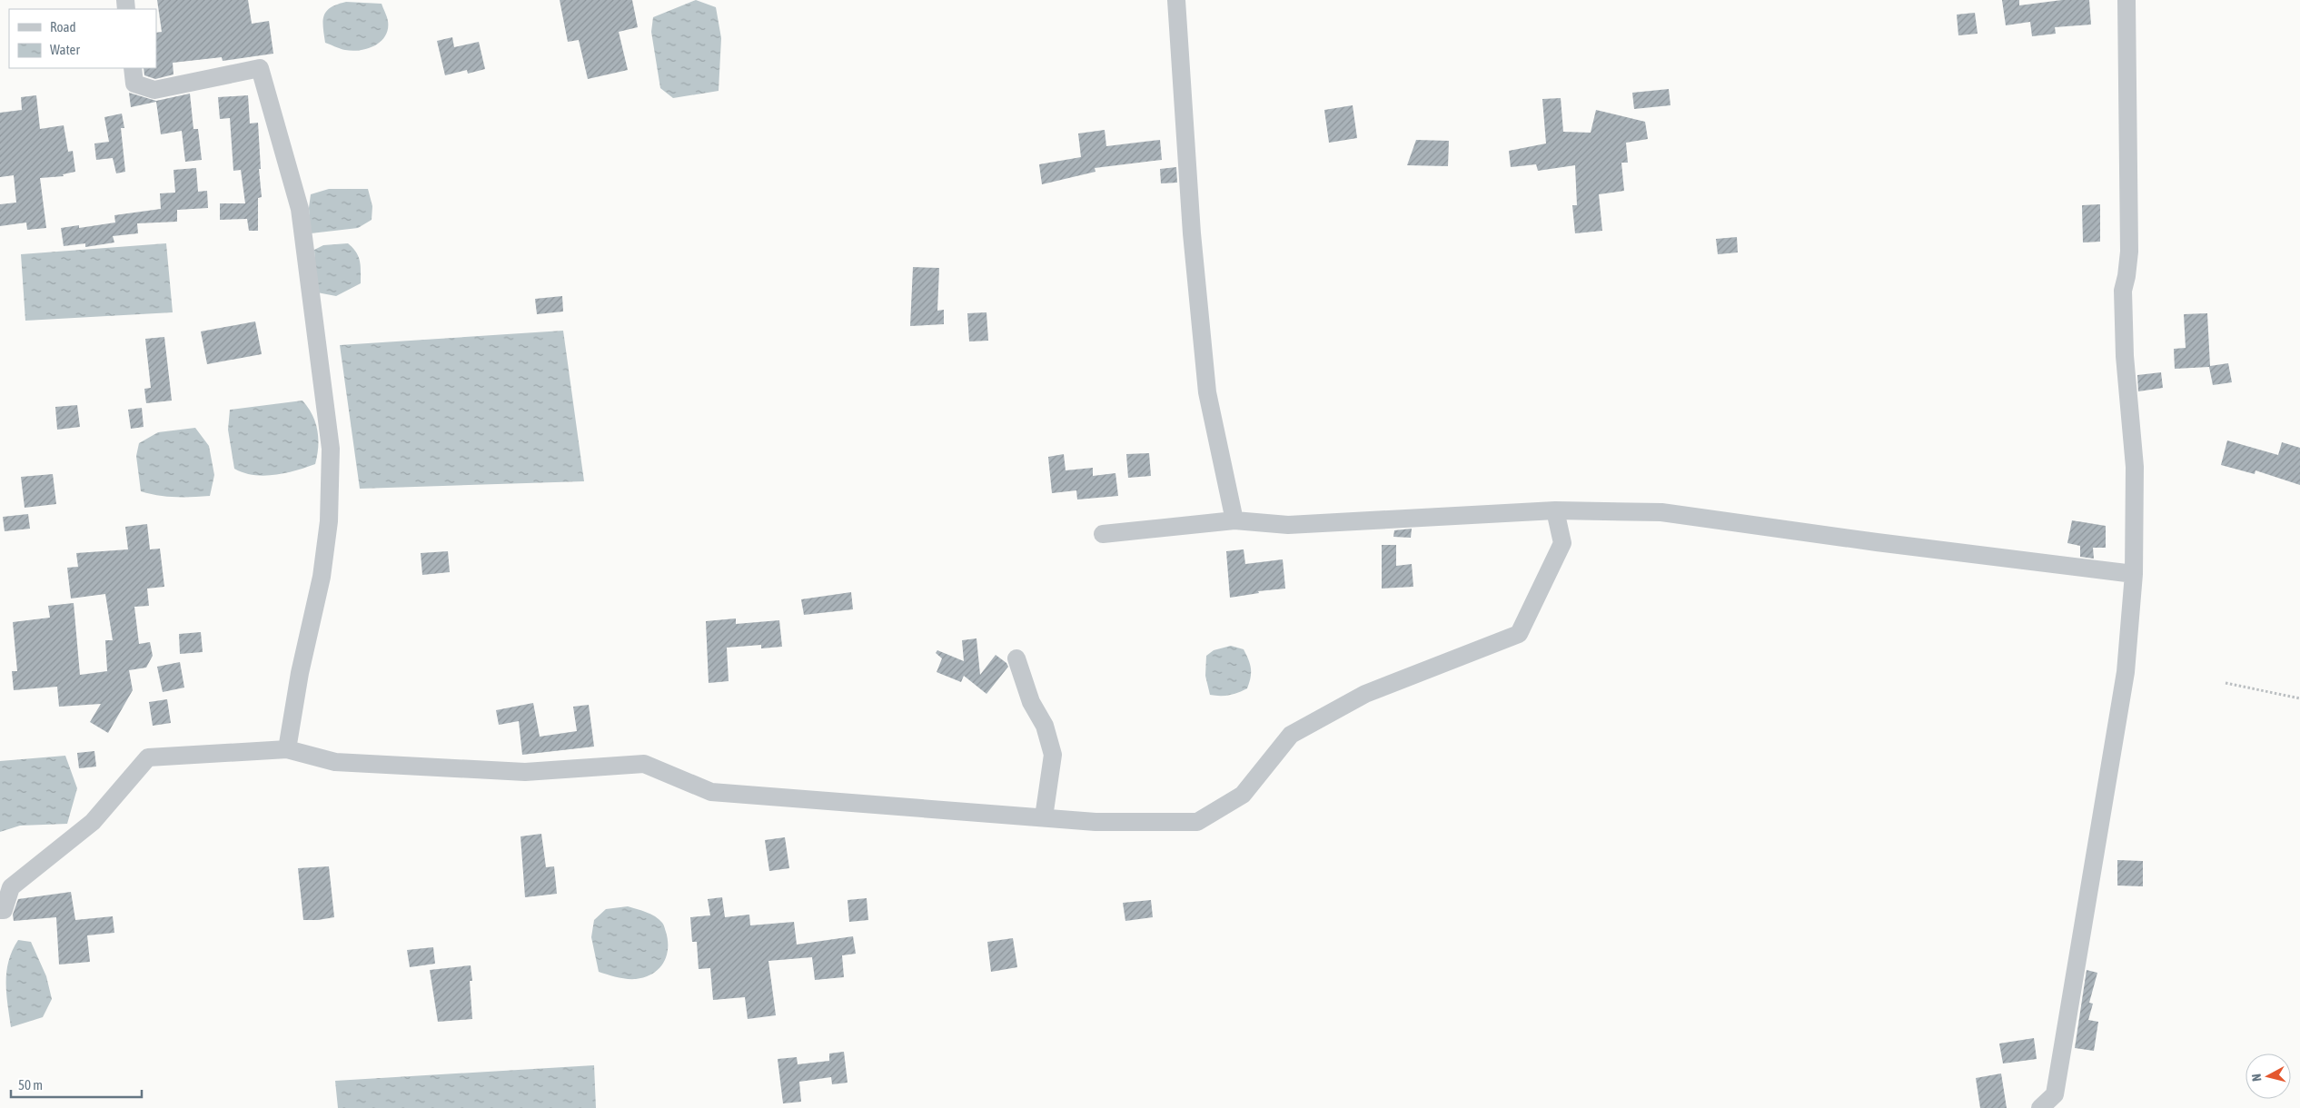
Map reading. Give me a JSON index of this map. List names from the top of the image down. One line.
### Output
{"legend":["Road","Water"],"scale_bar":"50 m","north":"left"}
